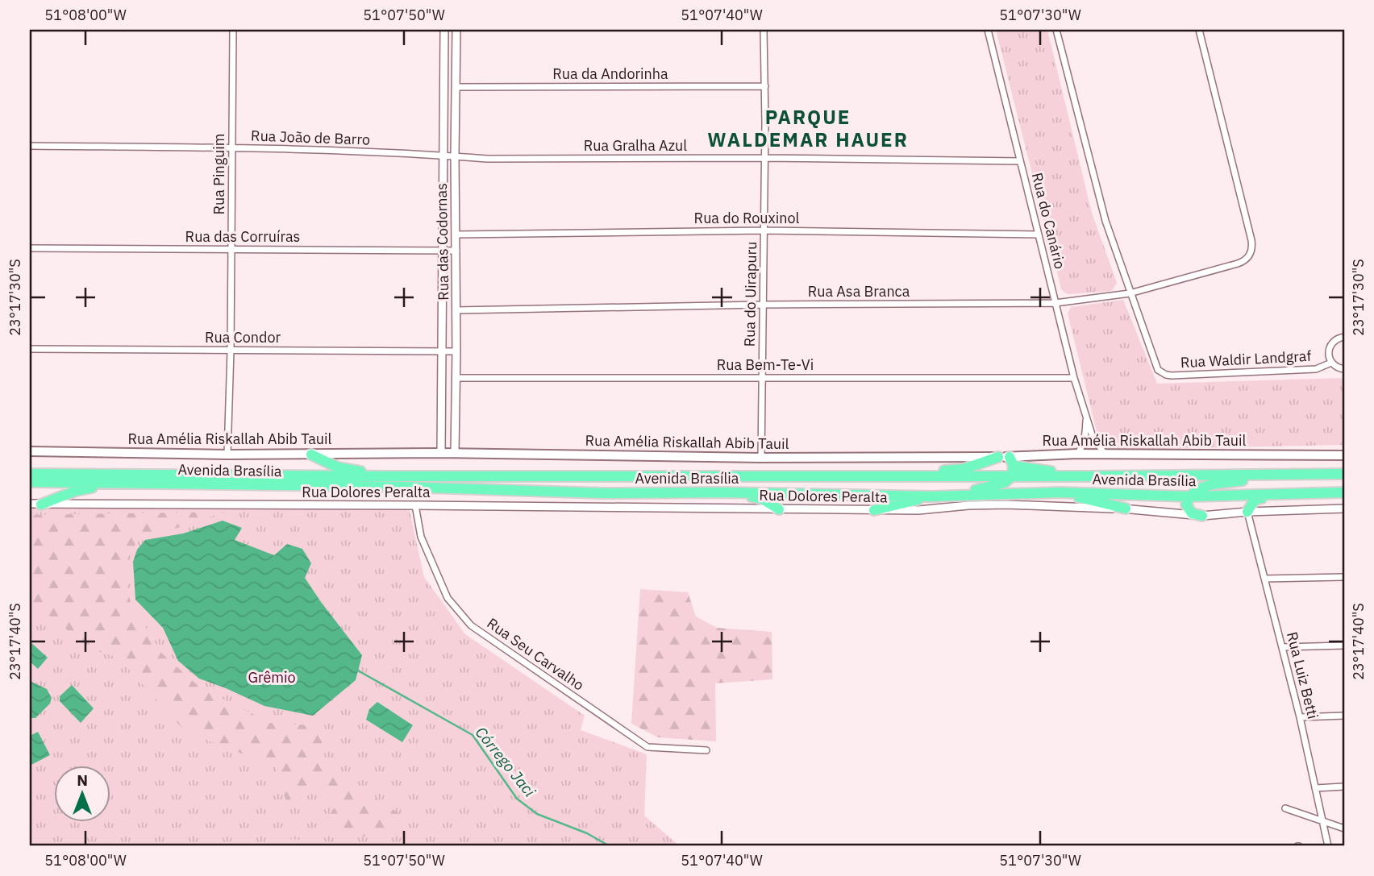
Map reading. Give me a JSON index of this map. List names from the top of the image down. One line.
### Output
{"streets":{"highway":["Avenida Brasília"],"main road":["Rua Amélia Riskallah Abib Tauil"],"street":["Rua da Andorinha","Rua João de Barro","Rua Gralha Azul","Rua Pinguim","Rua do Rouxinol","Rua do Canário","Rua das Corruíras","Rua das Codornas","Rua Asa Branca","Rua do Uirapuru","Rua Condor","Rua Waldir Landgraf","Rua Bem-Te-Vi","Rua Dolores Peralta","Rua Seu Carvalho","Rua Luiz Betti"]},"crossings":[["Rua da Andorinha","Rua das Codornas"],["Rua da Andorinha","Rua do Uirapuru"],["Rua João de Barro","Rua Gralha Azul"],["Rua João de Barro","Rua Pinguim"],["Rua João de Barro","Rua das Codornas"],["Rua Gralha Azul","Rua do Canário"],["Rua Gralha Azul","Rua das Codornas"],["Rua Gralha Azul","Rua do Uirapuru"],["Rua Pinguim","Rua das Corruíras"],["Rua Pinguim","Rua Condor"],["Rua Pinguim","Rua Amélia Riskallah Abib Tauil"],["Rua do Rouxinol","Rua do Canário"],["Rua do Rouxinol","Rua das Codornas"],["Rua do Rouxinol","Rua do Uirapuru"],["Rua do Canário","Rua Asa Branca"],["Rua do Canário","Rua Bem-Te-Vi"],["Rua do Canário","Rua Amélia Riskallah Abib Tauil"],["Rua das Corruíras","Rua das Codornas"],["Rua das Codornas","Rua Asa Branca"],["Rua das Codornas","Rua Condor"],["Rua das Codornas","Rua Bem-Te-Vi"],["Rua das Codornas","Rua Amélia Riskallah Abib Tauil"],["Rua Asa Branca","Rua do Uirapuru"],["Rua Asa Branca","Rua Waldir Landgraf"],["Rua do Uirapuru","Rua Bem-Te-Vi"],["Rua do Uirapuru","Rua Amélia Riskallah Abib Tauil"],["Rua Amélia Riskallah Abib Tauil","Avenida Brasília"],["Rua Dolores Peralta","Rua Seu Carvalho"],["Rua Dolores Peralta","Rua Luiz Betti"]],"districts":["PARQUE WALDEMAR HAUER"],"water":["Córrego Jaci"],"parks":["Grêmio"],"north":"top","coordinates":["51°08'00\"W","51°07'50\"W","51°07'40\"W","51°07'30\"W","23°17'30\"S","23°17'40\"S"]}
